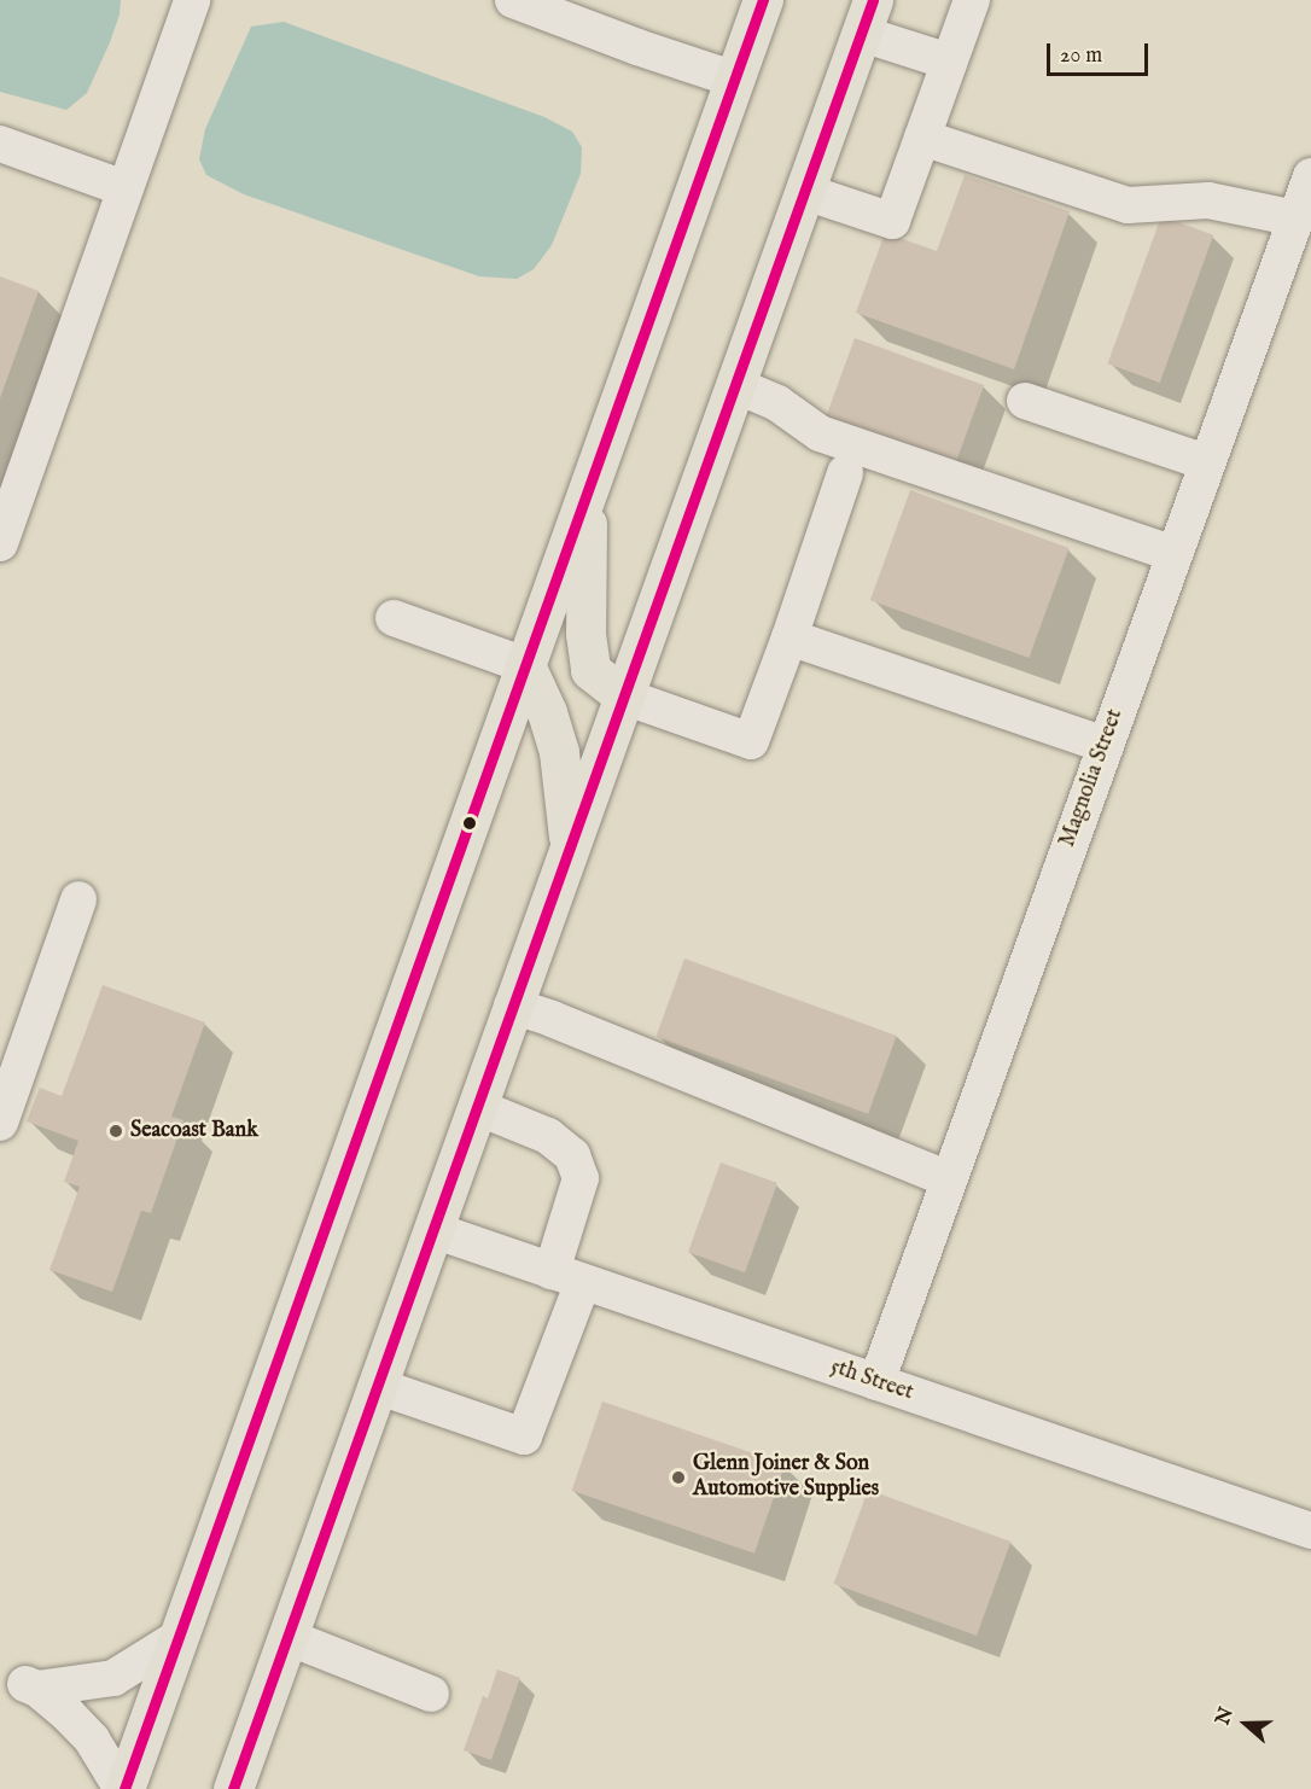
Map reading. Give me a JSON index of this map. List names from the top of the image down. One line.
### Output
{"streets":{"street":["Magnolia Street","5th Street"]},"crossings":[["Magnolia Street","5th Street"]],"places":["Seacoast Bank","Glenn Joiner & Son Automotive Supplies"],"scale_bar":"20 m","north":"left"}
